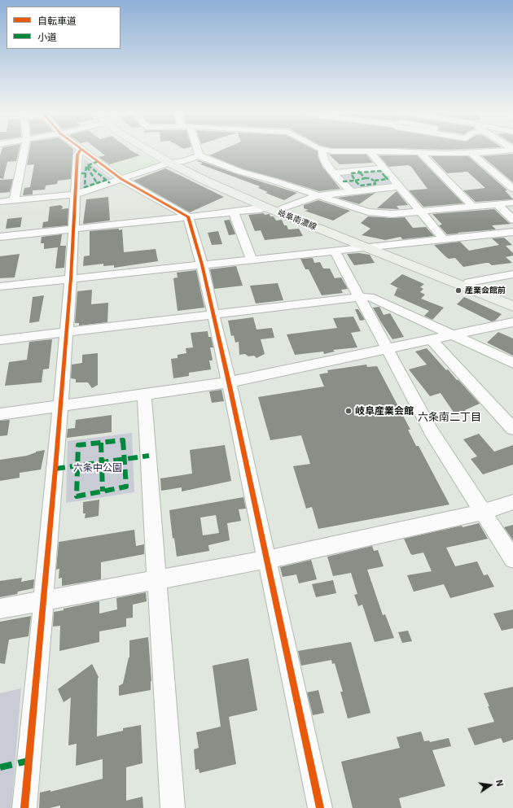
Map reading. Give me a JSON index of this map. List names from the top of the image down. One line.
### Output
{"streets":{"main road":["岐阜南濃線"]},"districts":["六条南二丁目"],"parks":["六条中公園"],"places":["産業会館前","岐阜産業会館"],"legend":["自転車道","小道"],"north":"right"}
